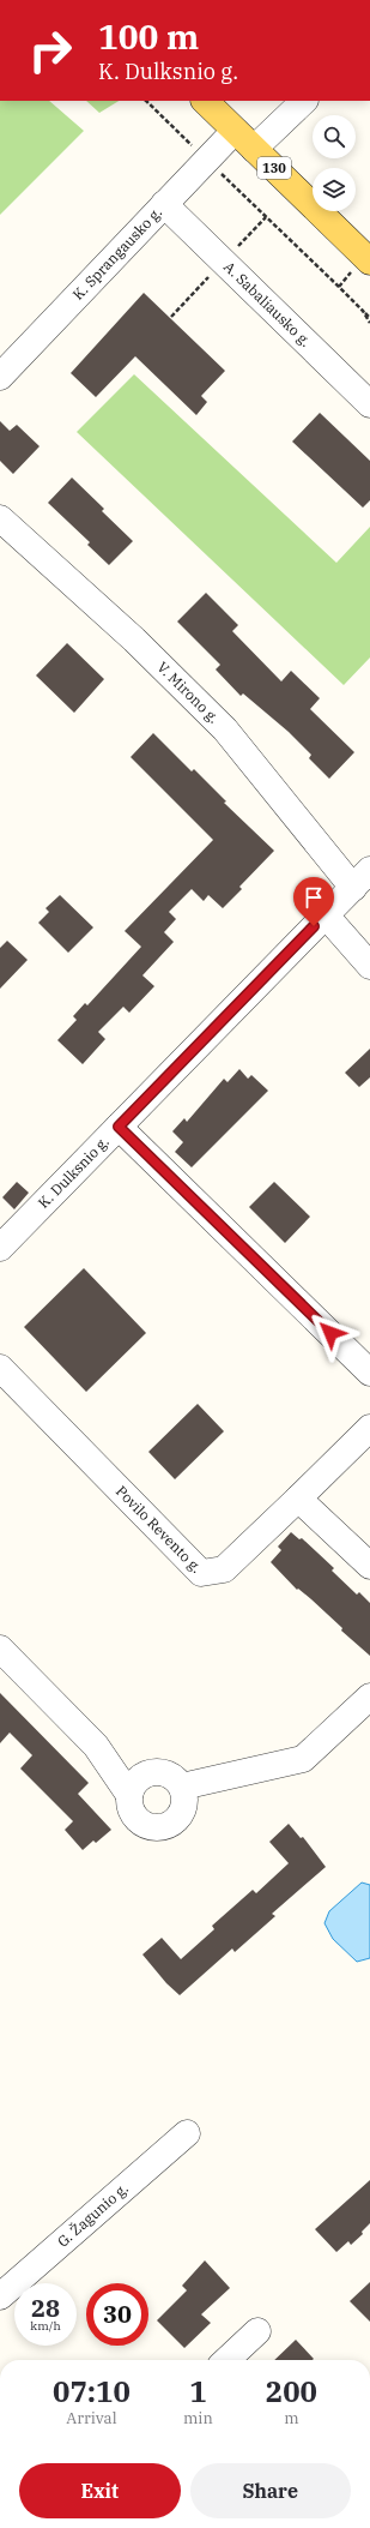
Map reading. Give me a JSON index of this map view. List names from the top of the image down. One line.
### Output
{"streets":{"main road":["130"],"street":["K. Sprangausko g.","A. Sabaliausko g.","V. Mirono g.","K. Dulksnio g.","Povilo Revento g.","G. Žagunio g."]},"crossings":[["130","K. Sprangausko g."],["K. Sprangausko g.","A. Sabaliausko g."],["V. Mirono g.","K. Dulksnio g."]],"page":{"turn":["100 m","K. Dulksnio g."],"speed":"28 km/h","limit":"30","eta":["07:10","Arrival","1","min","200","m"],"buttons":["Exit","Share"]}}
